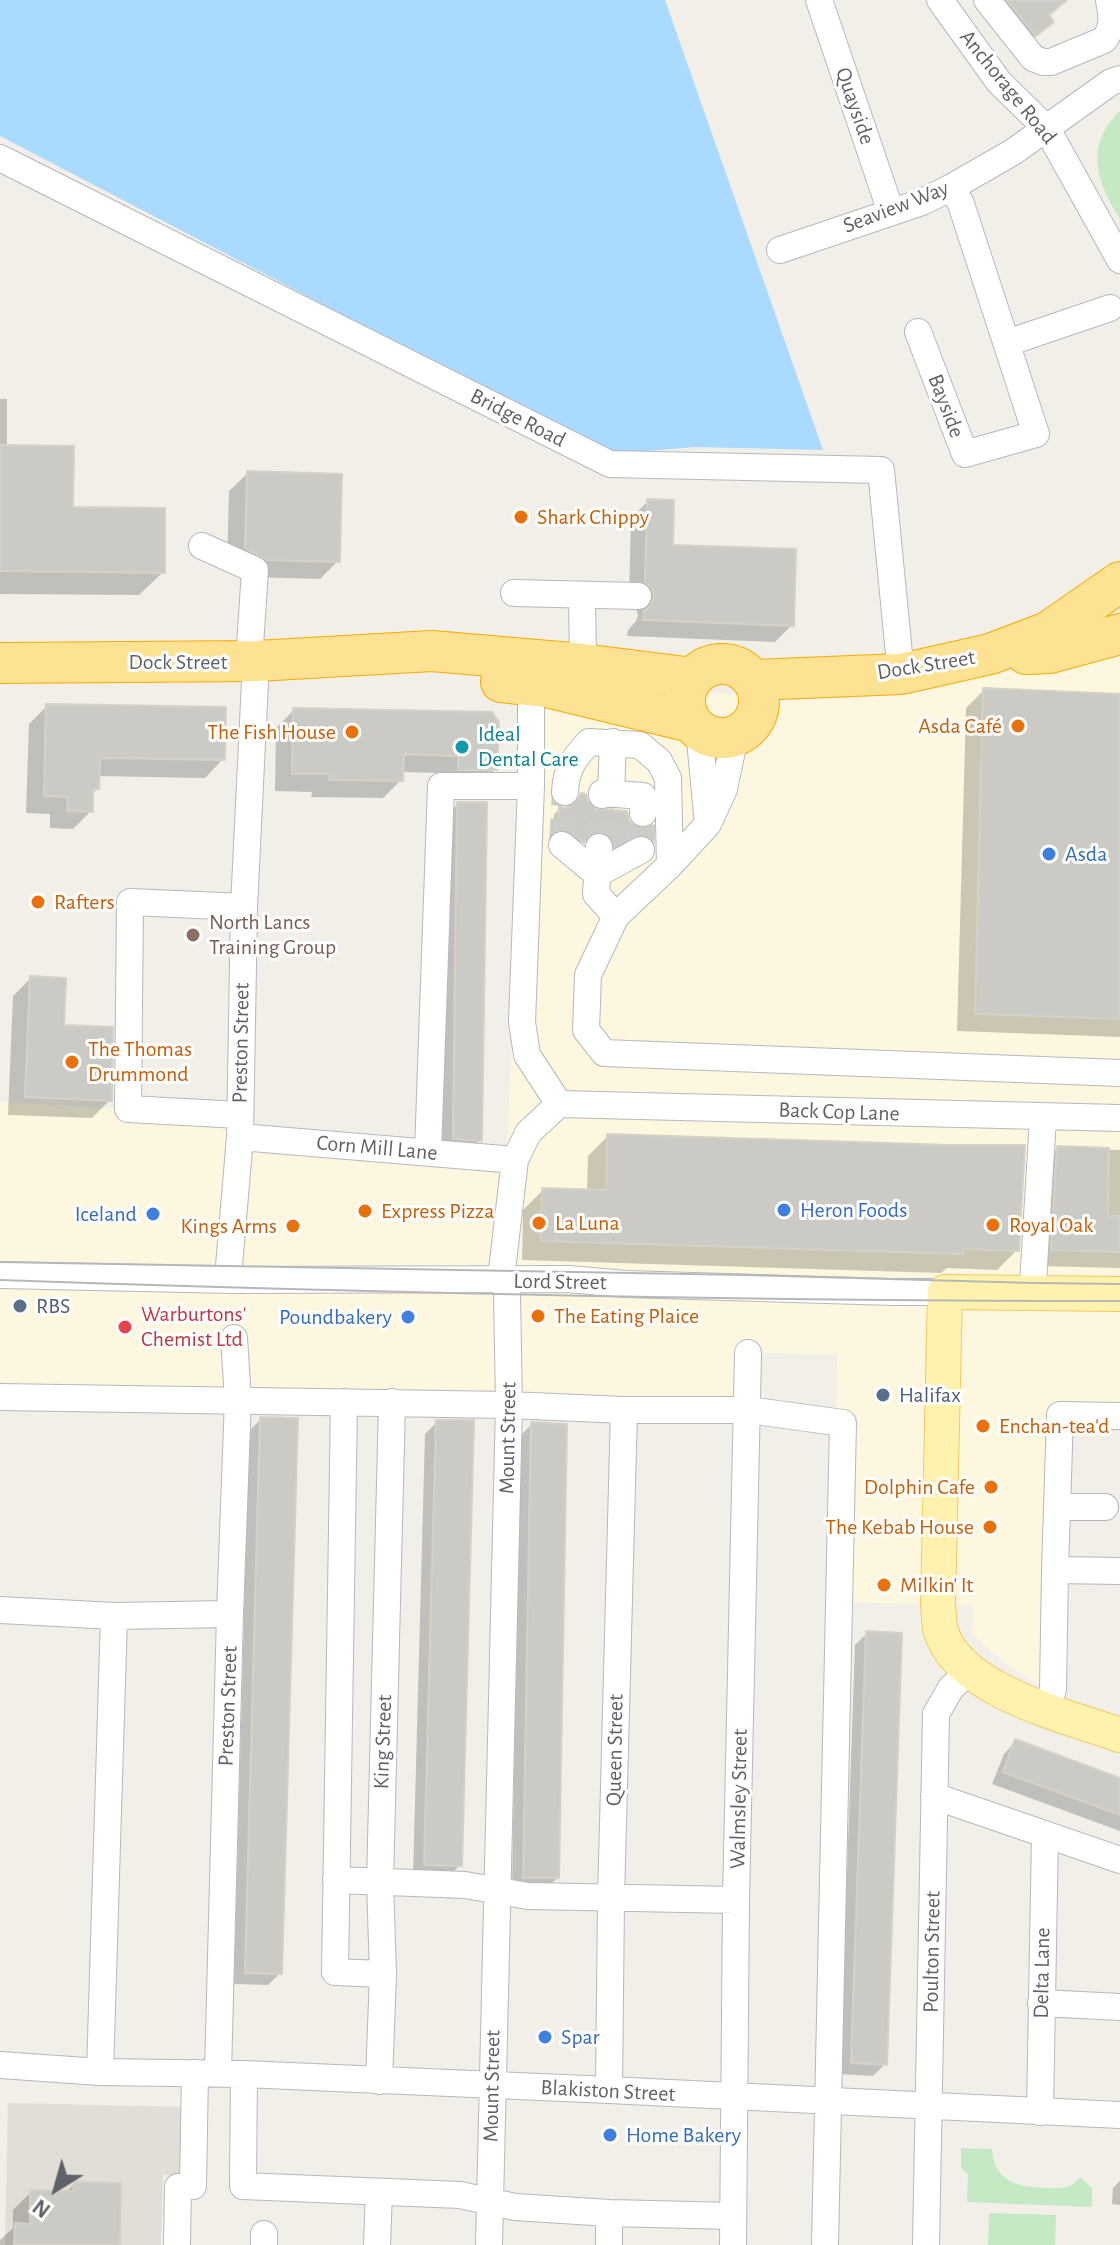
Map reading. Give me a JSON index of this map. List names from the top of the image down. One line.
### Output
{"streets":{"highway":["Dock Street"],"main road":["Lord Street"],"street":["Anchorage Road","Quayside","Seaview Way","Bayside","Bridge Road","Preston Street","Back Cop Lane","Corn Mill Lane","Mount Street","King Street","Queen Street","Walmsley Street","Poulton Street","Delta Lane","Blakiston Street"]},"crossings":[["Anchorage Road","Seaview Way"],["Quayside","Seaview Way"],["Seaview Way","Bayside"],["Bridge Road","Dock Street"],["Dock Street","Preston Street"],["Preston Street","Corn Mill Lane"],["Preston Street","Lord Street"],["Preston Street","Blakiston Street"],["Back Cop Lane","Mount Street"],["Corn Mill Lane","Mount Street"],["Lord Street","Mount Street"],["Mount Street","Blakiston Street"],["King Street","Blakiston Street"],["Queen Street","Blakiston Street"],["Walmsley Street","Blakiston Street"],["Poulton Street","Blakiston Street"],["Delta Lane","Blakiston Street"]],"places":["Shark Chippy","Asda Café","The Fish House","Ideal Dental Care","Asda","Rafters","North Lancs Training Group","The Thomas Drummond","Heron Foods","Express Pizza","Iceland","La Luna","Royal Oak","Kings Arms","RBS","The Eating Plaice","Poundbakery","Warburtons' Chemist Ltd","Halifax","Enchan-tea'd","Dolphin Cafe","The Kebab House","Milkin' It","Spar","Home Bakery"],"north":"bottom left"}
